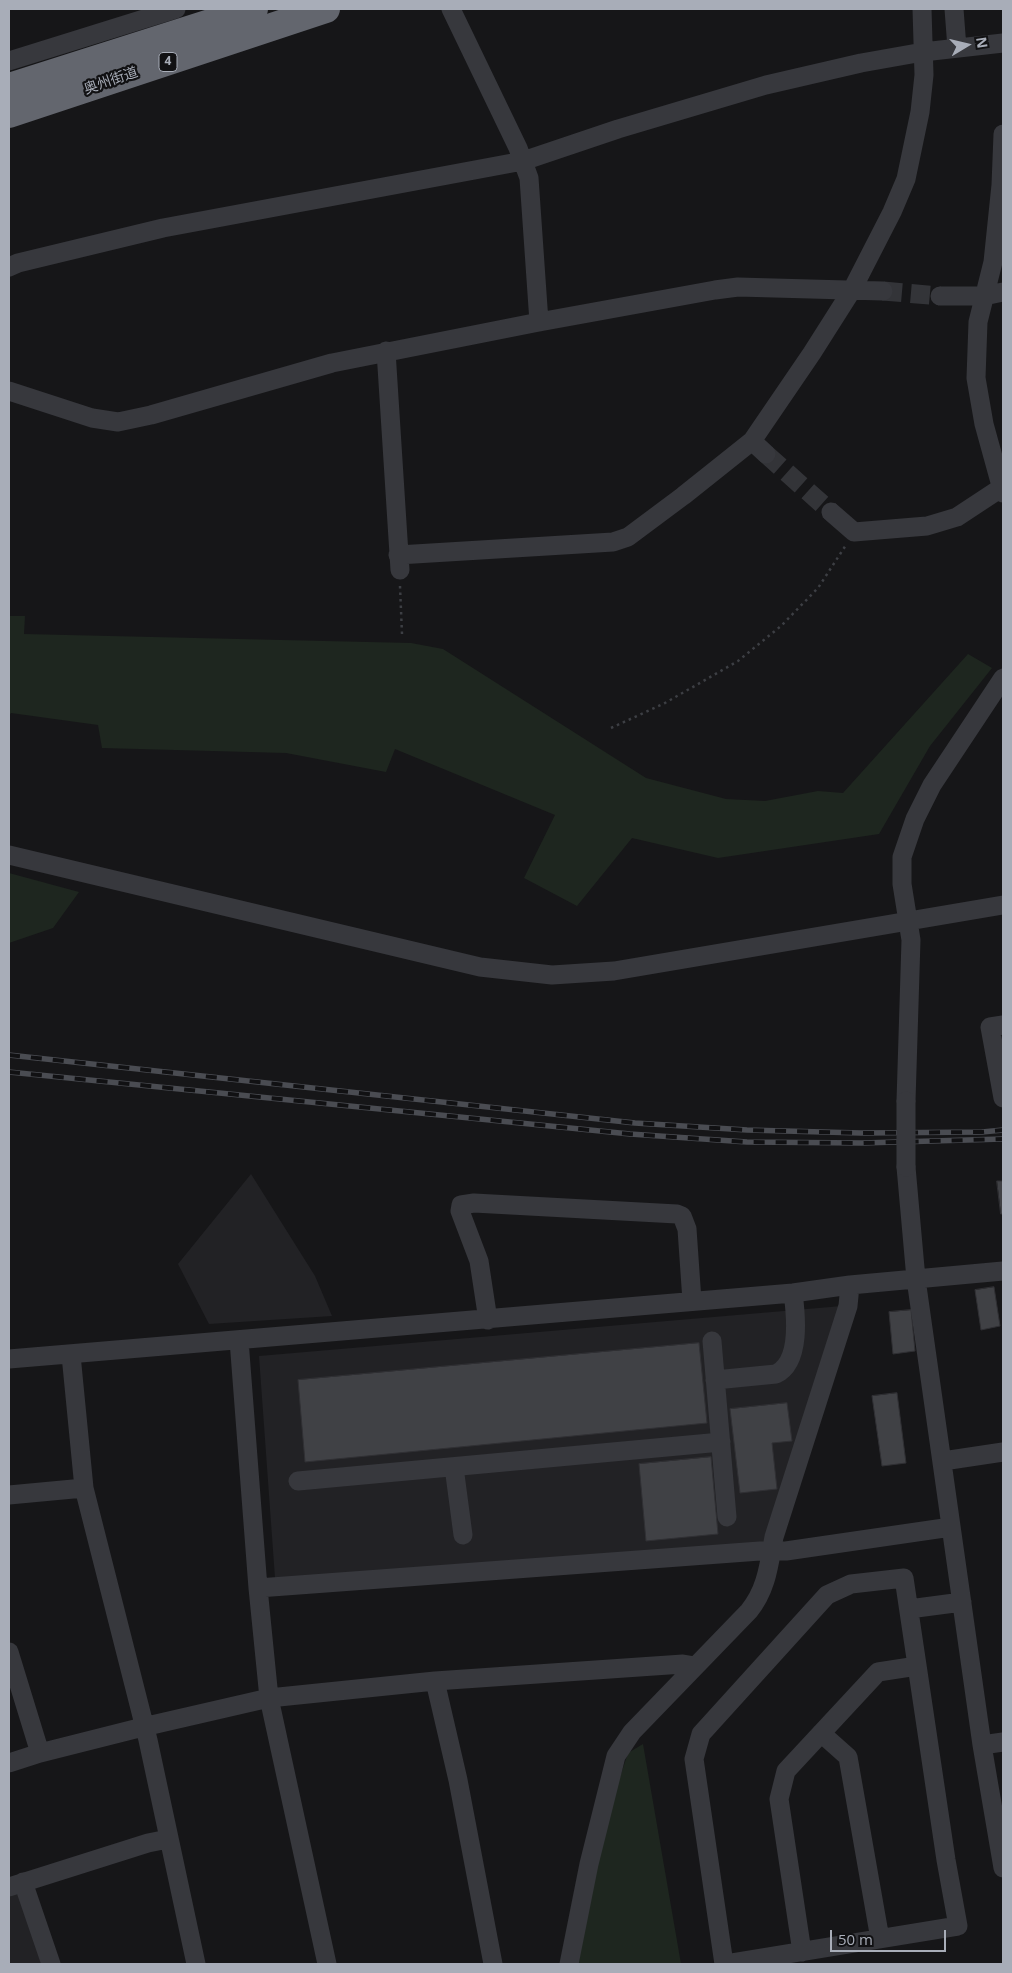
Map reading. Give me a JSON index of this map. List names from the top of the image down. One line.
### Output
{"streets":{"highway":["4","奥州街道"]},"scale_bar":"50 m","north":"right"}
